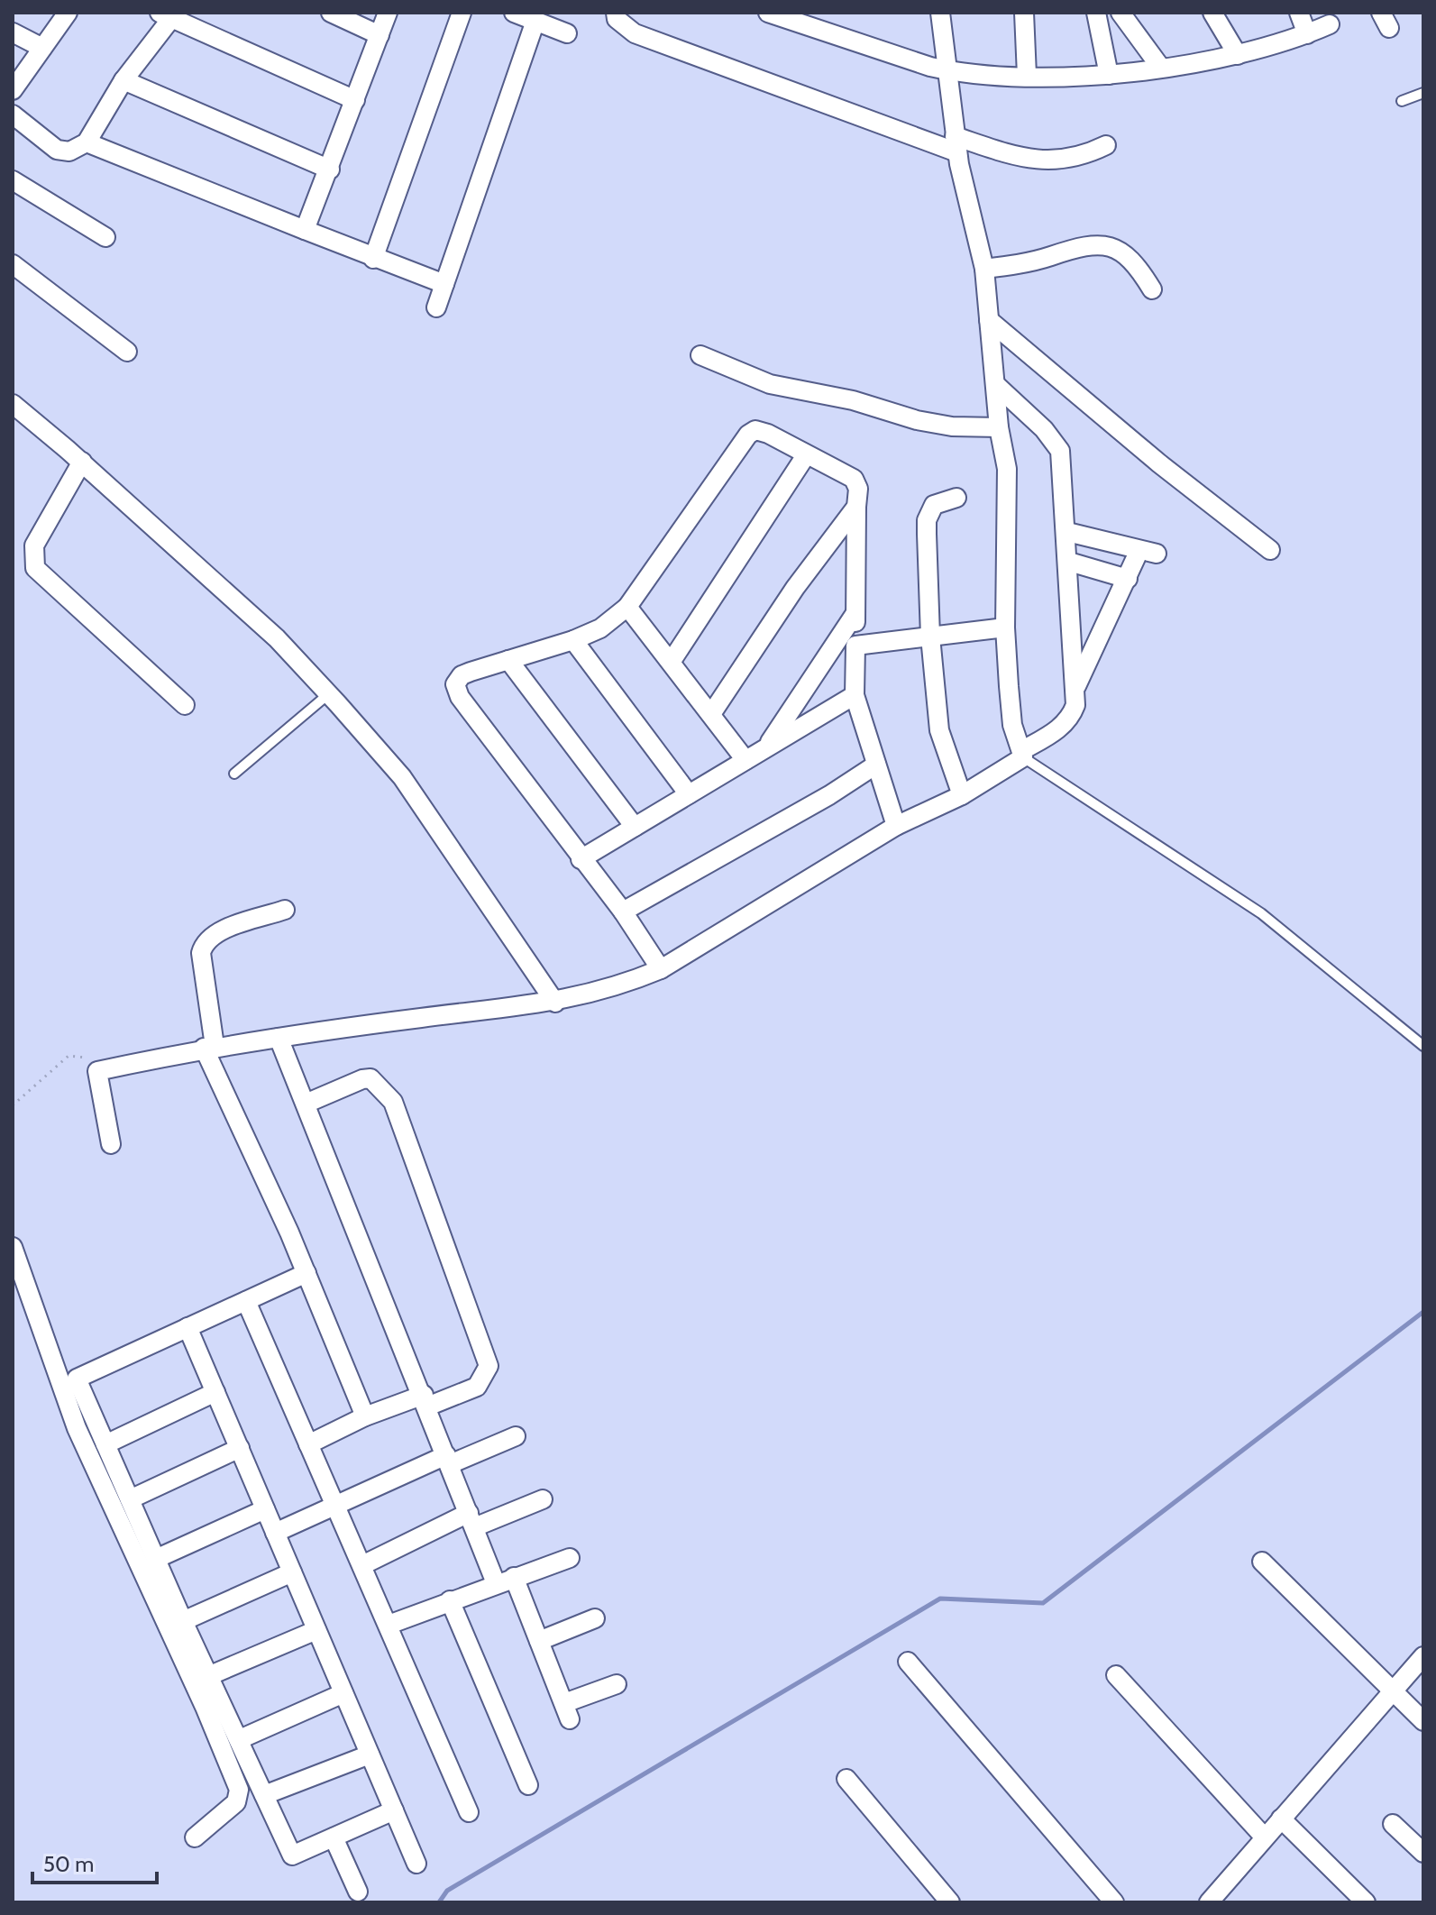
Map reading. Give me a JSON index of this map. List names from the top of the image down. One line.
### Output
{"scale_bar":"50 m"}
